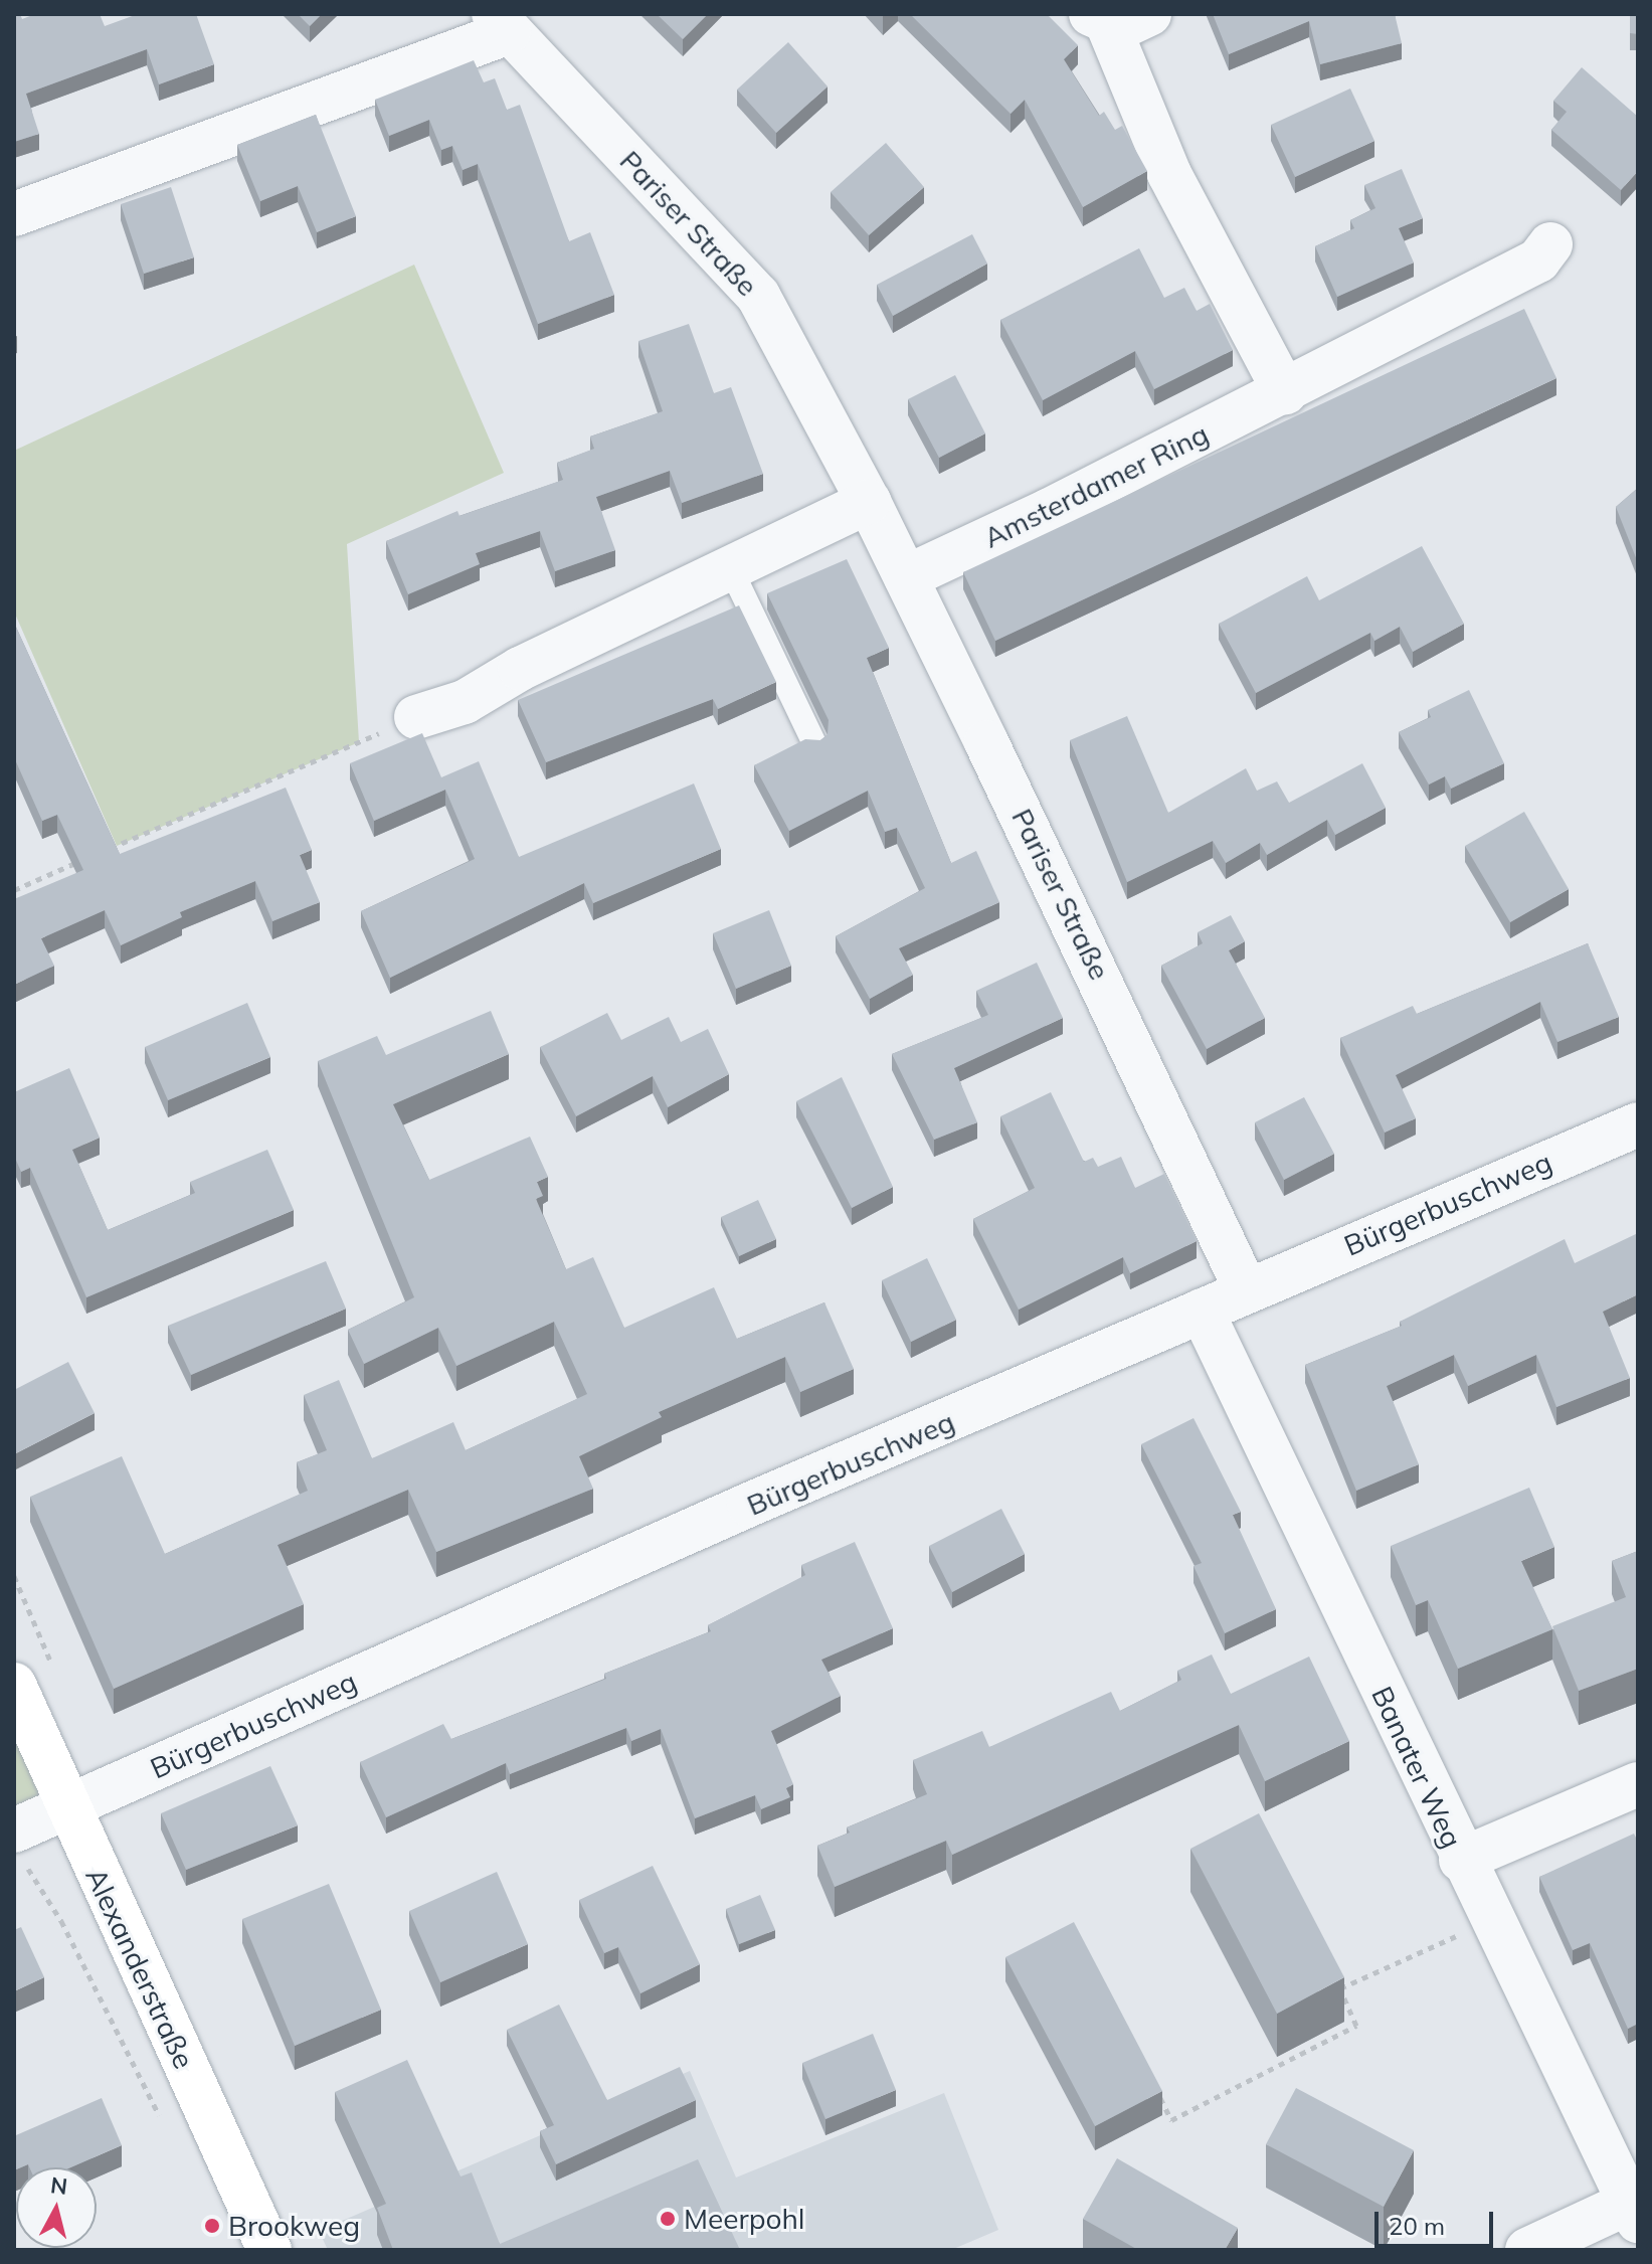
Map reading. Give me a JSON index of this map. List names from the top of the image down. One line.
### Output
{"streets":{"main road":["Alexanderstraße"],"street":["Pariser Straße","Amsterdamer Ring","Bürgerbuschweg","Banater Weg"]},"crossings":[["Pariser Straße","Amsterdamer Ring"],["Pariser Straße","Bürgerbuschweg"],["Bürgerbuschweg","Banater Weg"],["Bürgerbuschweg","Alexanderstraße"]],"places":["Meerpohl","Brookweg"],"scale_bar":"20 m","north":"top"}
